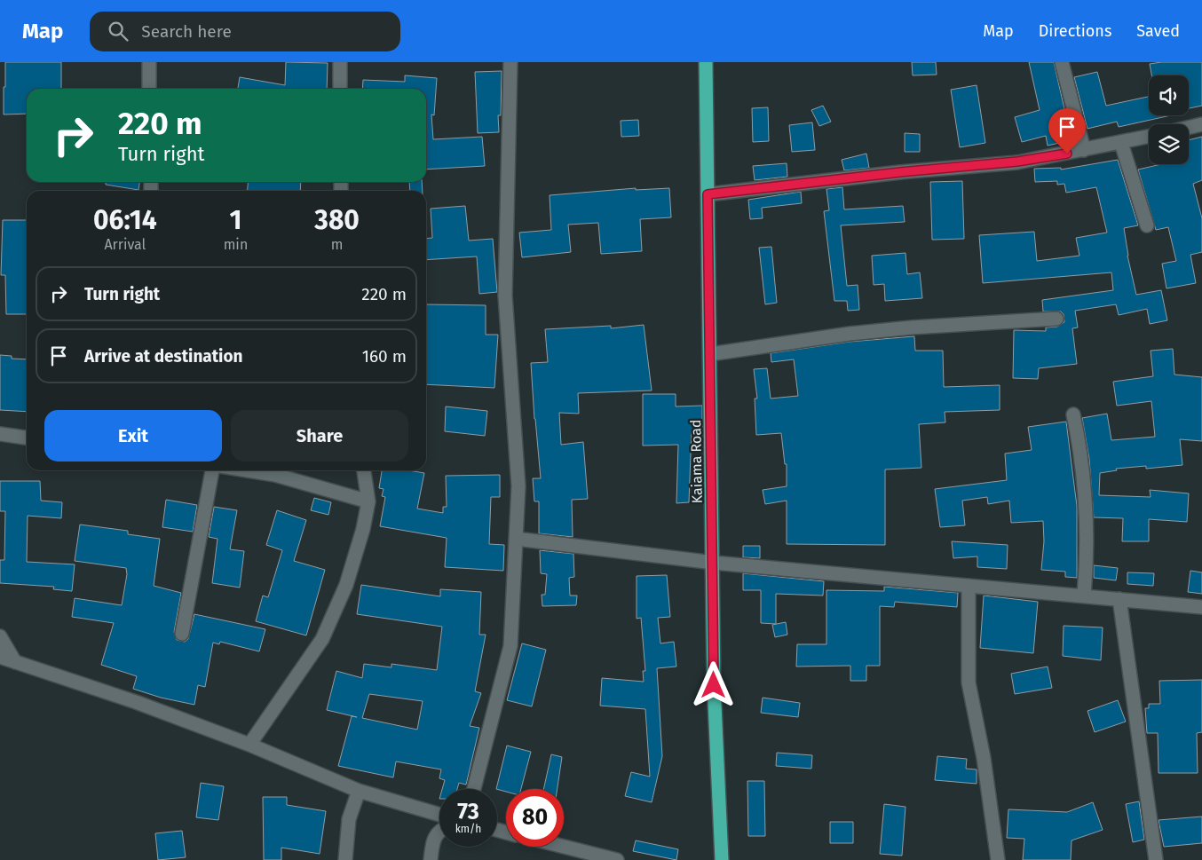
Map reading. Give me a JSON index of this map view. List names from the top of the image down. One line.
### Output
{"streets":{"highway":["Kaiama Road"]},"page":{"header":"Map","search":"Search here","nav":["Map","Directions","Saved"],"turn":["220 m","Turn right"],"eta":["06:14","Arrival","1","min","380","m"],"list":[{"name":"Turn right","value":"220 m"},{"name":"Arrive at destination","value":"160 m"}],"buttons":["Exit","Share"],"speed":"73 km/h","limit":"80"}}
